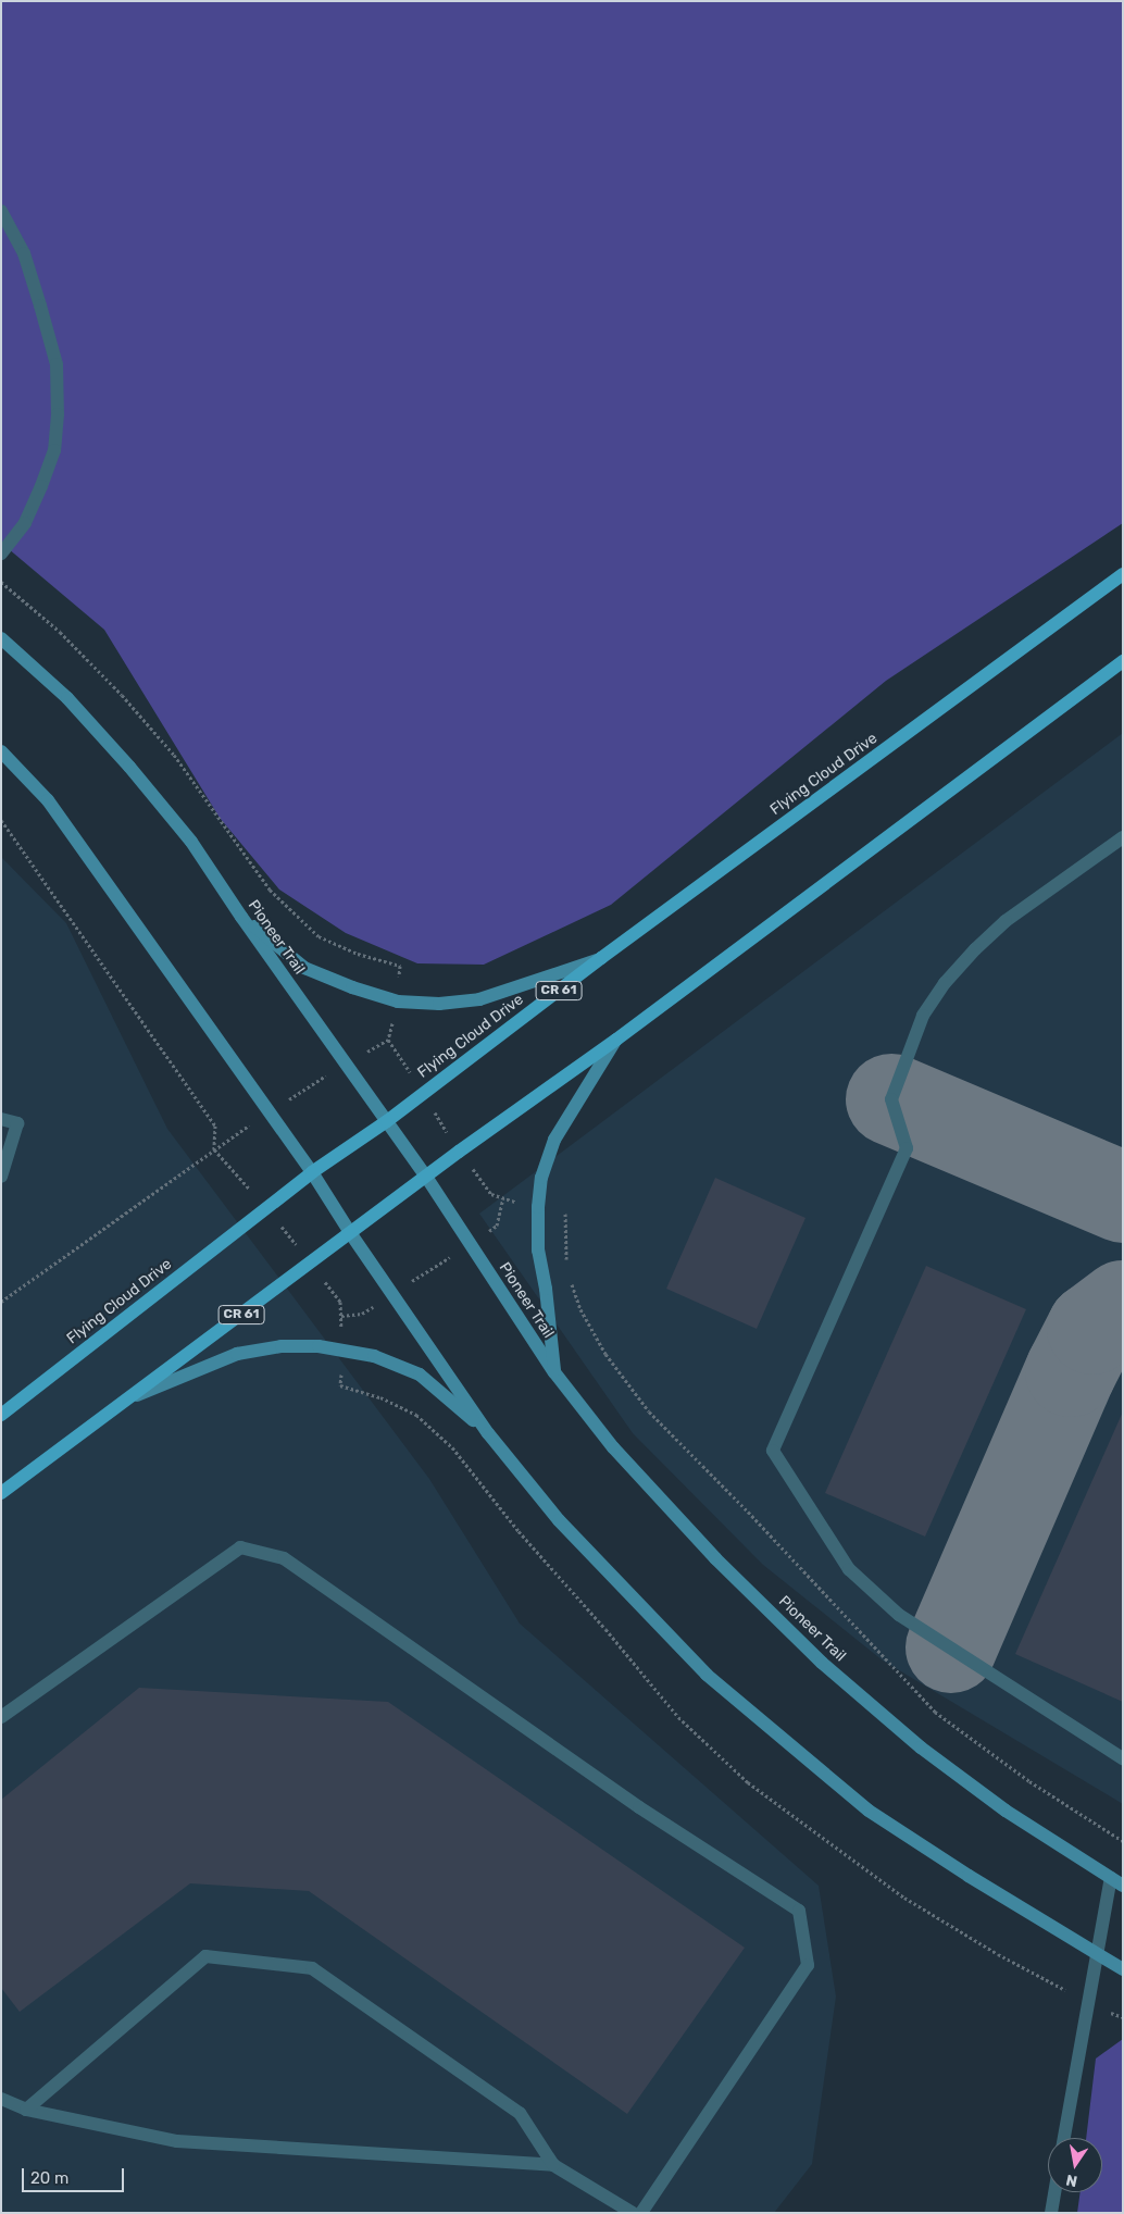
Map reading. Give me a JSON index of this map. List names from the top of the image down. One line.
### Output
{"streets":{"main road":["Flying Cloud Drive","Pioneer Trail","CR 61"]},"crossings":[["Flying Cloud Drive","Pioneer Trail"],["Pioneer Trail","CR 61"]],"scale_bar":"20 m","north":"bottom"}
